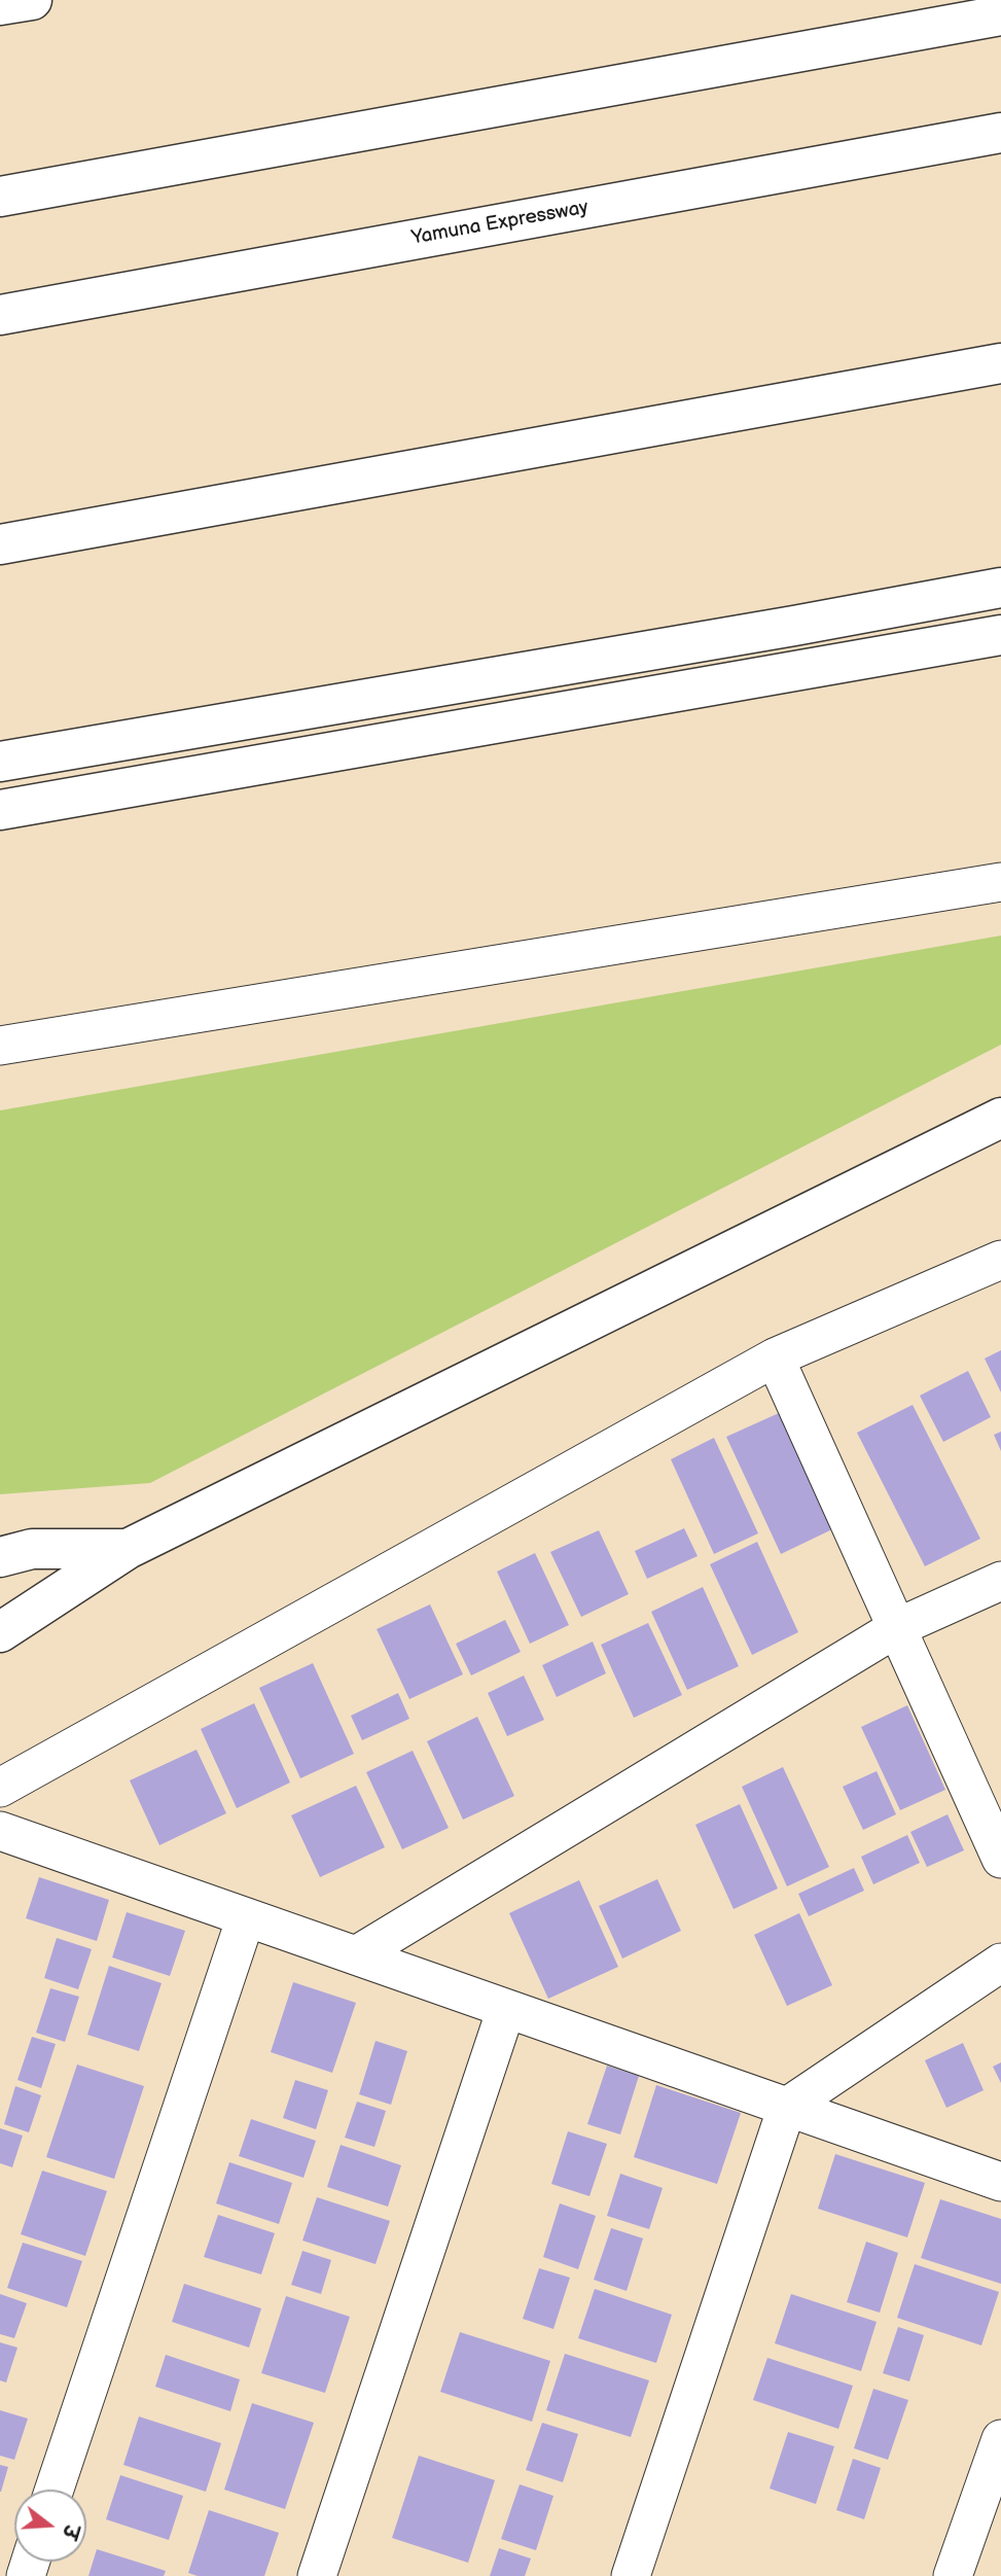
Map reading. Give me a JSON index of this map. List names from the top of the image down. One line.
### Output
{"streets":{"main road":["Yamuna Expressway"]},"north":"right"}
